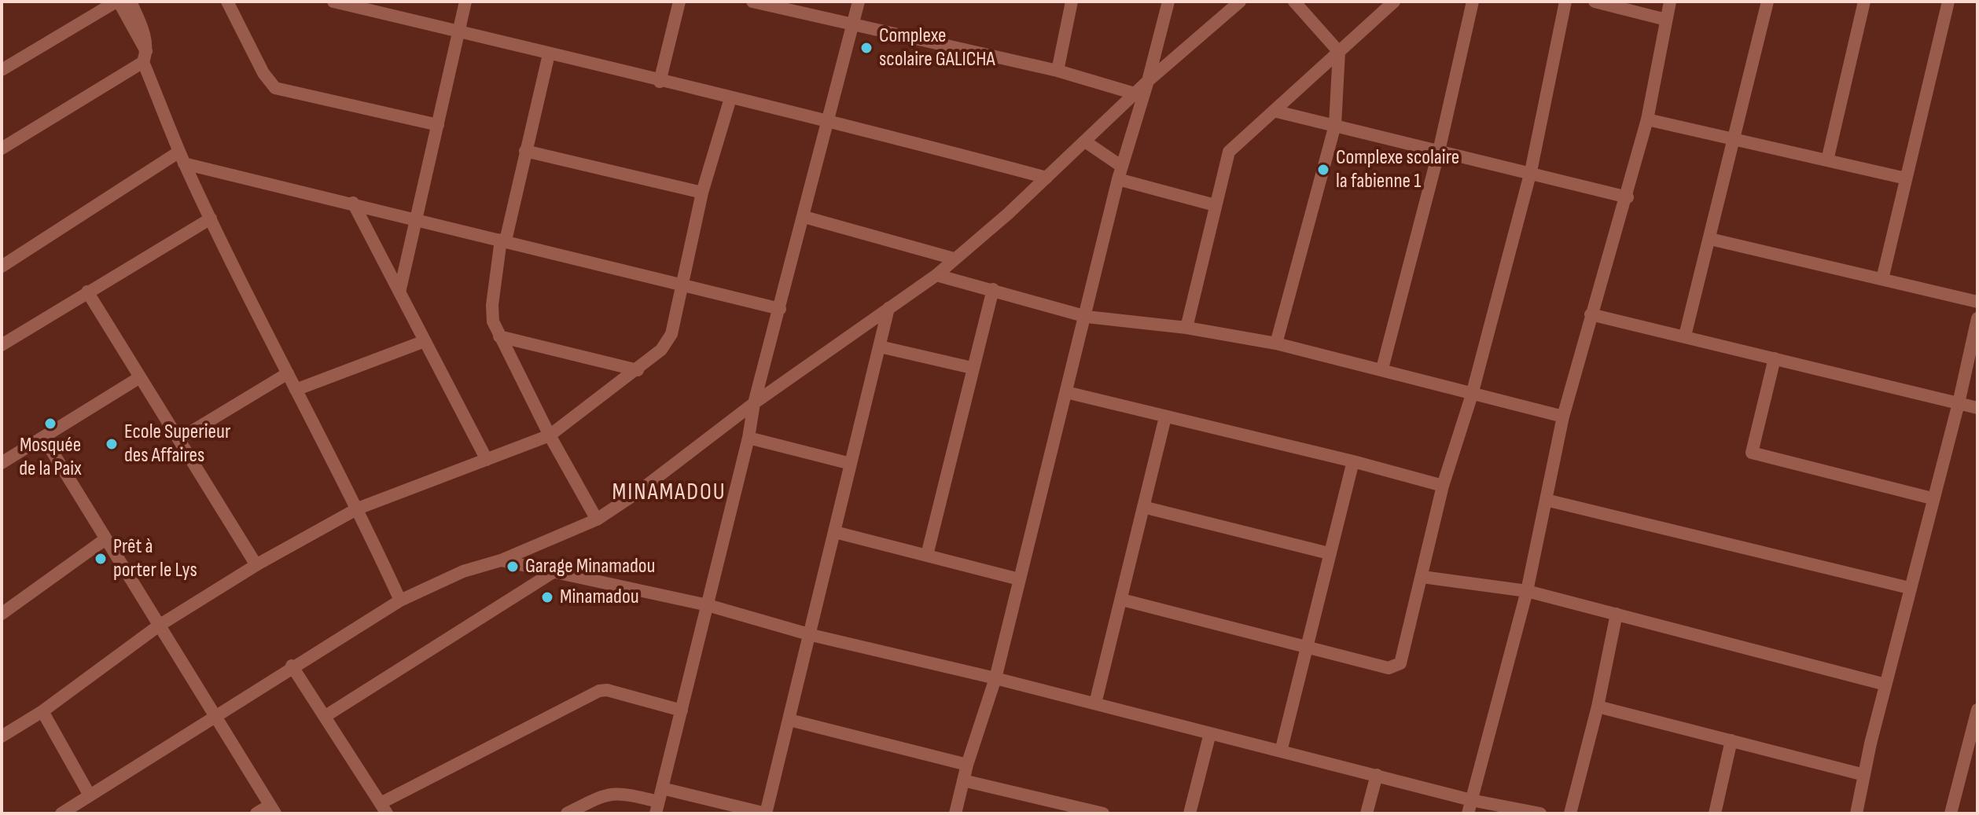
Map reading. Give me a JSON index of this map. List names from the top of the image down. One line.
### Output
{"districts":["MINAMADOU"],"places":["Complexe scolaire GALICHA","Complexe scolaire la fabienne 1","Mosquée de la Paix","Ecole Superieur des Affaires","Prêt à porter le Lys","Garage Minamadou","Minamadou"]}
